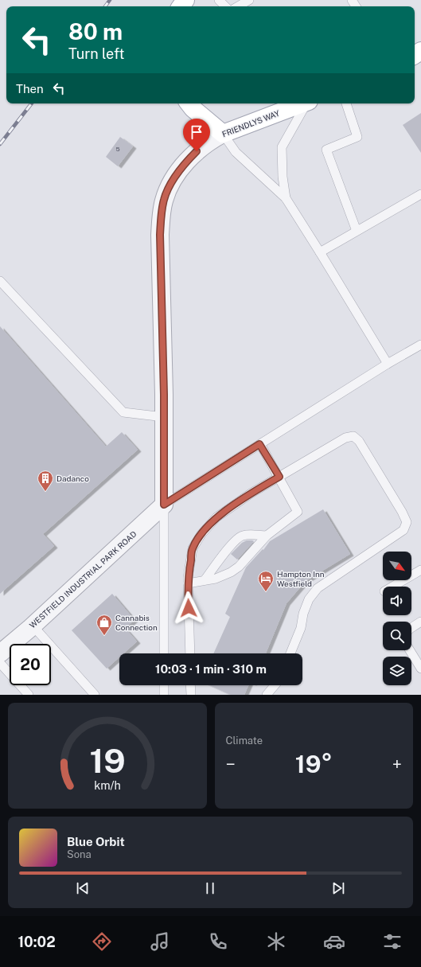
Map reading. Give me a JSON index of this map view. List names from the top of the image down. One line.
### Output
{"streets":{"main road":["FRIENDLYS WAY"],"street":["WESTFIELD INDUSTRIAL PARK ROAD"]},"places":{"building":["Dadanco"],"hotel":["Hampton Inn Westfield"],"shop":["Cannabis Connection"]},"house_numbers":["5"],"north":"bottom right","page":{"turn":["80 m","Turn left"],"then":"Then","limit":"20","trip":"10:03 · 1 min · 310 m","tile":"Climate","heat":["−","19°","+"],"song":["Blue Orbit","Sona"],"tabs":"10:02","gauge":["19","km/h"]}}
